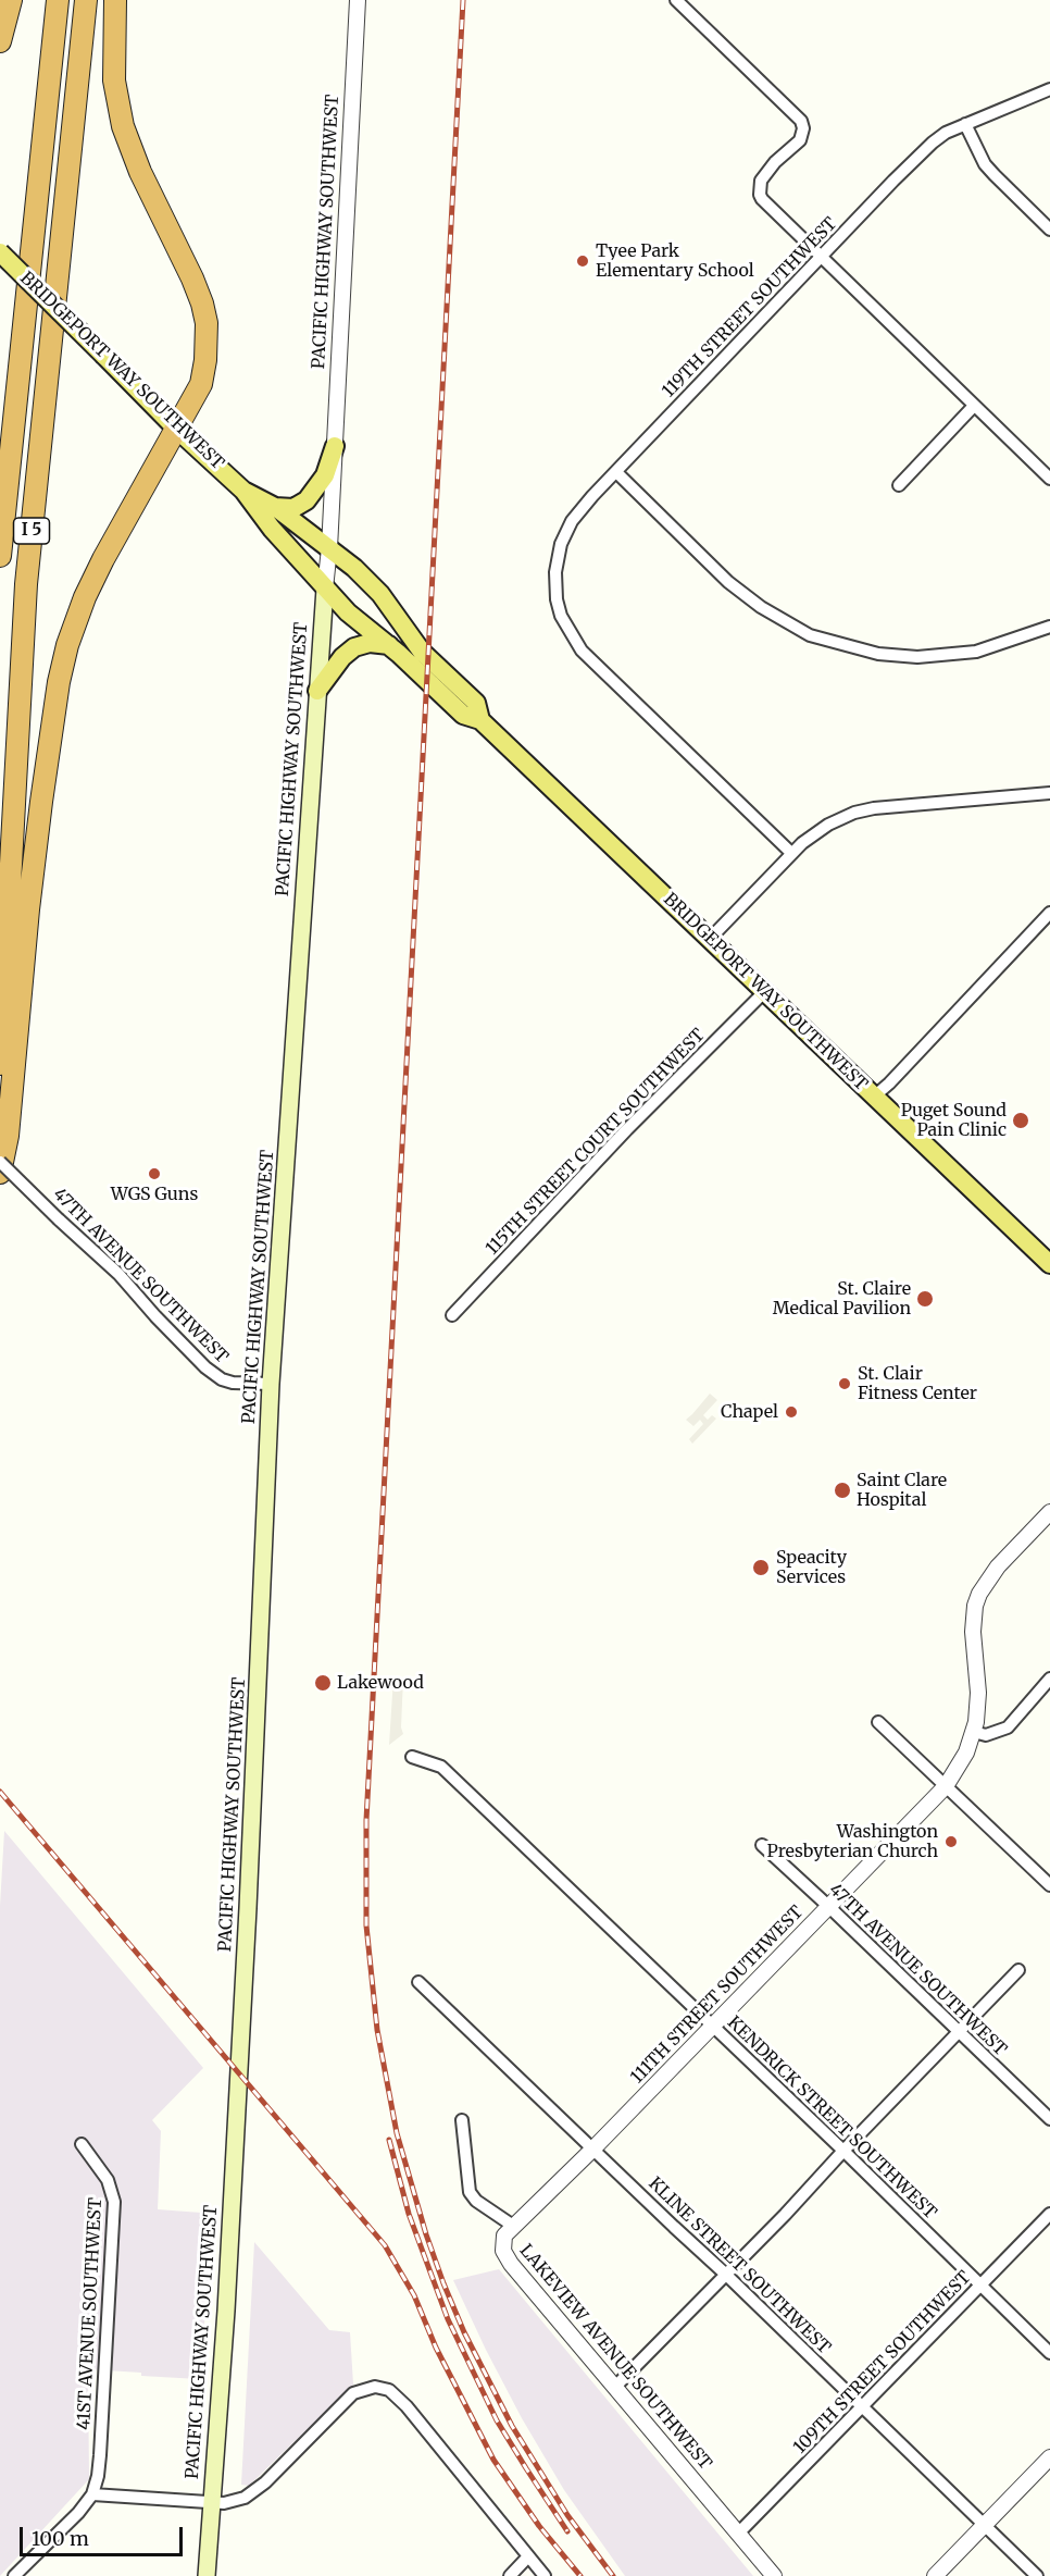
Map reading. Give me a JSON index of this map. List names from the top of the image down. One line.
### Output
{"streets":{"highway":["I 5"],"main road":["PACIFIC HIGHWAY SOUTHWEST","BRIDGEPORT WAY SOUTHWEST"],"street":["119TH STREET SOUTHWEST","115TH STREET COURT SOUTHWEST","47TH AVENUE SOUTHWEST","111TH STREET SOUTHWEST","KENDRICK STREET SOUTHWEST","KLINE STREET SOUTHWEST","41ST AVENUE SOUTHWEST","LAKEVIEW AVENUE SOUTHWEST","109TH STREET SOUTHWEST"]},"crossings":[["PACIFIC HIGHWAY SOUTHWEST","BRIDGEPORT WAY SOUTHWEST"],["PACIFIC HIGHWAY SOUTHWEST","47TH AVENUE SOUTHWEST"],["BRIDGEPORT WAY SOUTHWEST","115TH STREET COURT SOUTHWEST"],["47TH AVENUE SOUTHWEST","111TH STREET SOUTHWEST"],["111TH STREET SOUTHWEST","KENDRICK STREET SOUTHWEST"],["111TH STREET SOUTHWEST","KLINE STREET SOUTHWEST"],["111TH STREET SOUTHWEST","LAKEVIEW AVENUE SOUTHWEST"],["KENDRICK STREET SOUTHWEST","109TH STREET SOUTHWEST"],["KLINE STREET SOUTHWEST","109TH STREET SOUTHWEST"],["LAKEVIEW AVENUE SOUTHWEST","109TH STREET SOUTHWEST"]],"places":["Tyee Park Elementary School","Puget Sound Pain Clinic","WGS Guns","St. Claire Medical Pavilion","St. Clair Fitness Center","Chapel","Saint Clare Hospital","Speacity Services","Lakewood","Washington Presbyterian Church"],"scale_bar":"100 m"}
